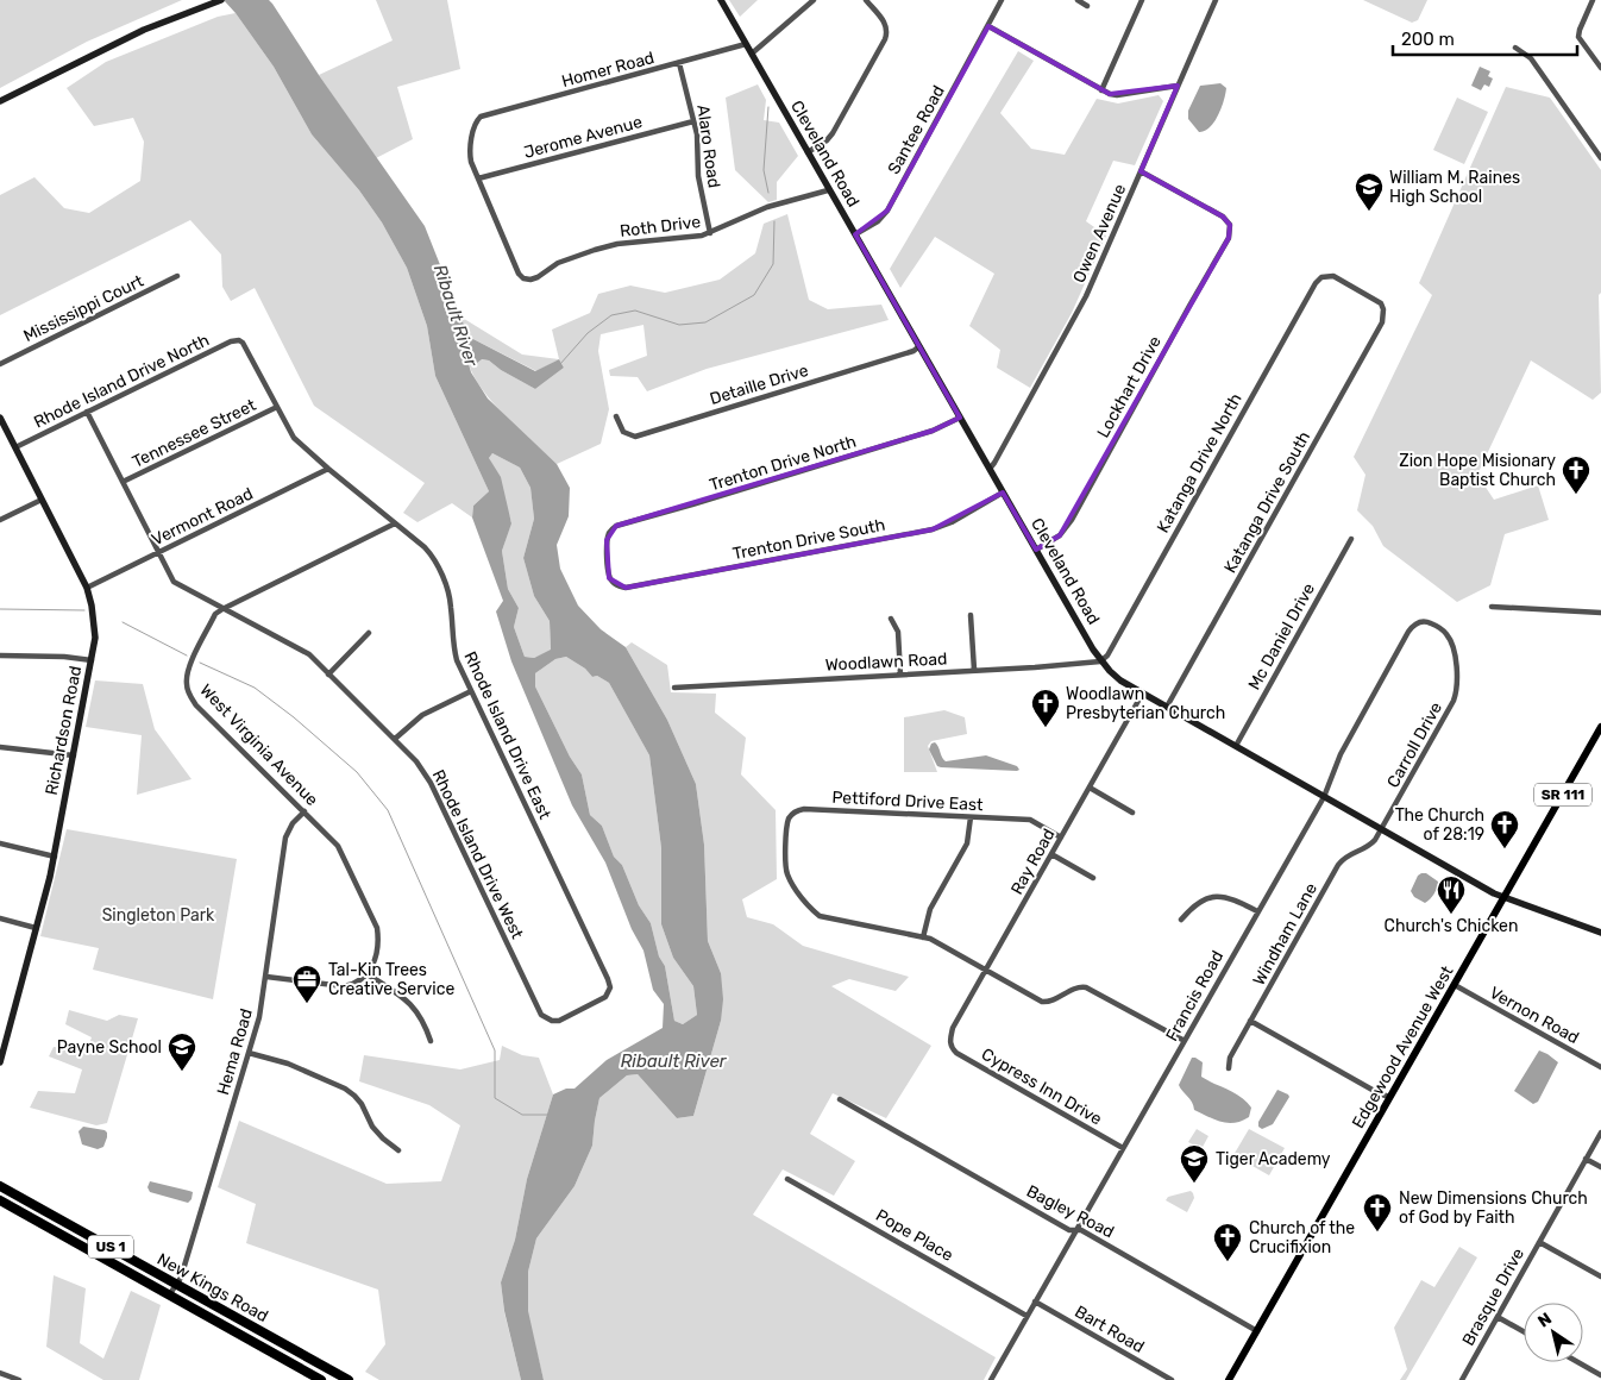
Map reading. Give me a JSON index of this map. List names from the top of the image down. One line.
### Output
{"streets":{"highway":["US 1","New Kings Road"],"main road":["SR 111","Edgewood Avenue West"],"street":["Homer Road","Santee Road","Jerome Avenue","Alaro Road","Cleveland Road","Roth Drive","Owen Avenue","Mississippi Court","Rhode Island Drive North","Detaille Drive","Lockhart Drive","Tennessee Street","Trenton Drive North","Katanga Drive North","Katanga Drive South","Vermont Road","Trenton Drive South","Mc Daniel Drive","Woodlawn Road","Richardson Road","Rhode Island Drive East","West Virginia Avenue","Carroll Drive","Pettiford Drive East","Rhode Island Drive West","Ray Road","Windham Lane","Francis Road","Vernon Road","Hema Road","Cypress Inn Drive","Bagley Road","Pope Place","Brasque Drive","Bart Road"]},"crossings":[["Homer Road","Jerome Avenue"],["Homer Road","Alaro Road"],["Homer Road","Cleveland Road"],["Homer Road","Roth Drive"],["Santee Road","Cleveland Road"],["Jerome Avenue","Alaro Road"],["Jerome Avenue","Roth Drive"],["Alaro Road","Roth Drive"],["Cleveland Road","Roth Drive"],["Cleveland Road","Owen Avenue"],["Cleveland Road","Detaille Drive"],["Cleveland Road","Lockhart Drive"],["Cleveland Road","Trenton Drive North"],["Cleveland Road","Katanga Drive North"],["Cleveland Road","Katanga Drive South"],["Cleveland Road","Trenton Drive South"],["Cleveland Road","Mc Daniel Drive"],["Cleveland Road","Woodlawn Road"],["Cleveland Road","Carroll Drive"],["Cleveland Road","Ray Road"],["Cleveland Road","Windham Lane"],["Cleveland Road","Francis Road"],["Cleveland Road","Edgewood Avenue West"],["Owen Avenue","Lockhart Drive"],["Rhode Island Drive North","Richardson Road"],["Rhode Island Drive North","Rhode Island Drive East"],["Rhode Island Drive North","Rhode Island Drive West"],["Tennessee Street","Rhode Island Drive East"],["Tennessee Street","Rhode Island Drive West"],["Trenton Drive North","Trenton Drive South"],["Katanga Drive North","Katanga Drive South"],["Katanga Drive North","Woodlawn Road"],["Vermont Road","Richardson Road"],["Vermont Road","Rhode Island Drive East"],["Vermont Road","Rhode Island Drive West"],["Rhode Island Drive East","West Virginia Avenue"],["Rhode Island Drive East","Rhode Island Drive West"],["West Virginia Avenue","Rhode Island Drive West"],["West Virginia Avenue","Hema Road"],["Carroll Drive","Windham Lane"],["Carroll Drive","Francis Road"],["Pettiford Drive East","Ray Road"],["Pettiford Drive East","Francis Road"],["Ray Road","Cypress Inn Drive"],["Francis Road","Cypress Inn Drive"],["Francis Road","Bagley Road"],["Francis Road","Pope Place"],["Francis Road","Bart Road"],["Vernon Road","Edgewood Avenue West"],["Edgewood Avenue West","Bagley Road"],["Hema Road","New Kings Road"]],"water":["Ribault River"],"parks":["Singleton Park"],"places":{"school or university":["William M. Raines High School","Payne School","Tiger Academy"],"church":["Zion Hope Misionary Baptist Church","Woodlawn Presbyterian Church","The Church of 28:19","New Dimensions Church of God by Faith","Church of the Crucifixion"],"restaurant":["Church's Chicken"],"office":["Tal-Kin Trees Creative Service"]},"scale_bar":"200 m","north":"top left"}
